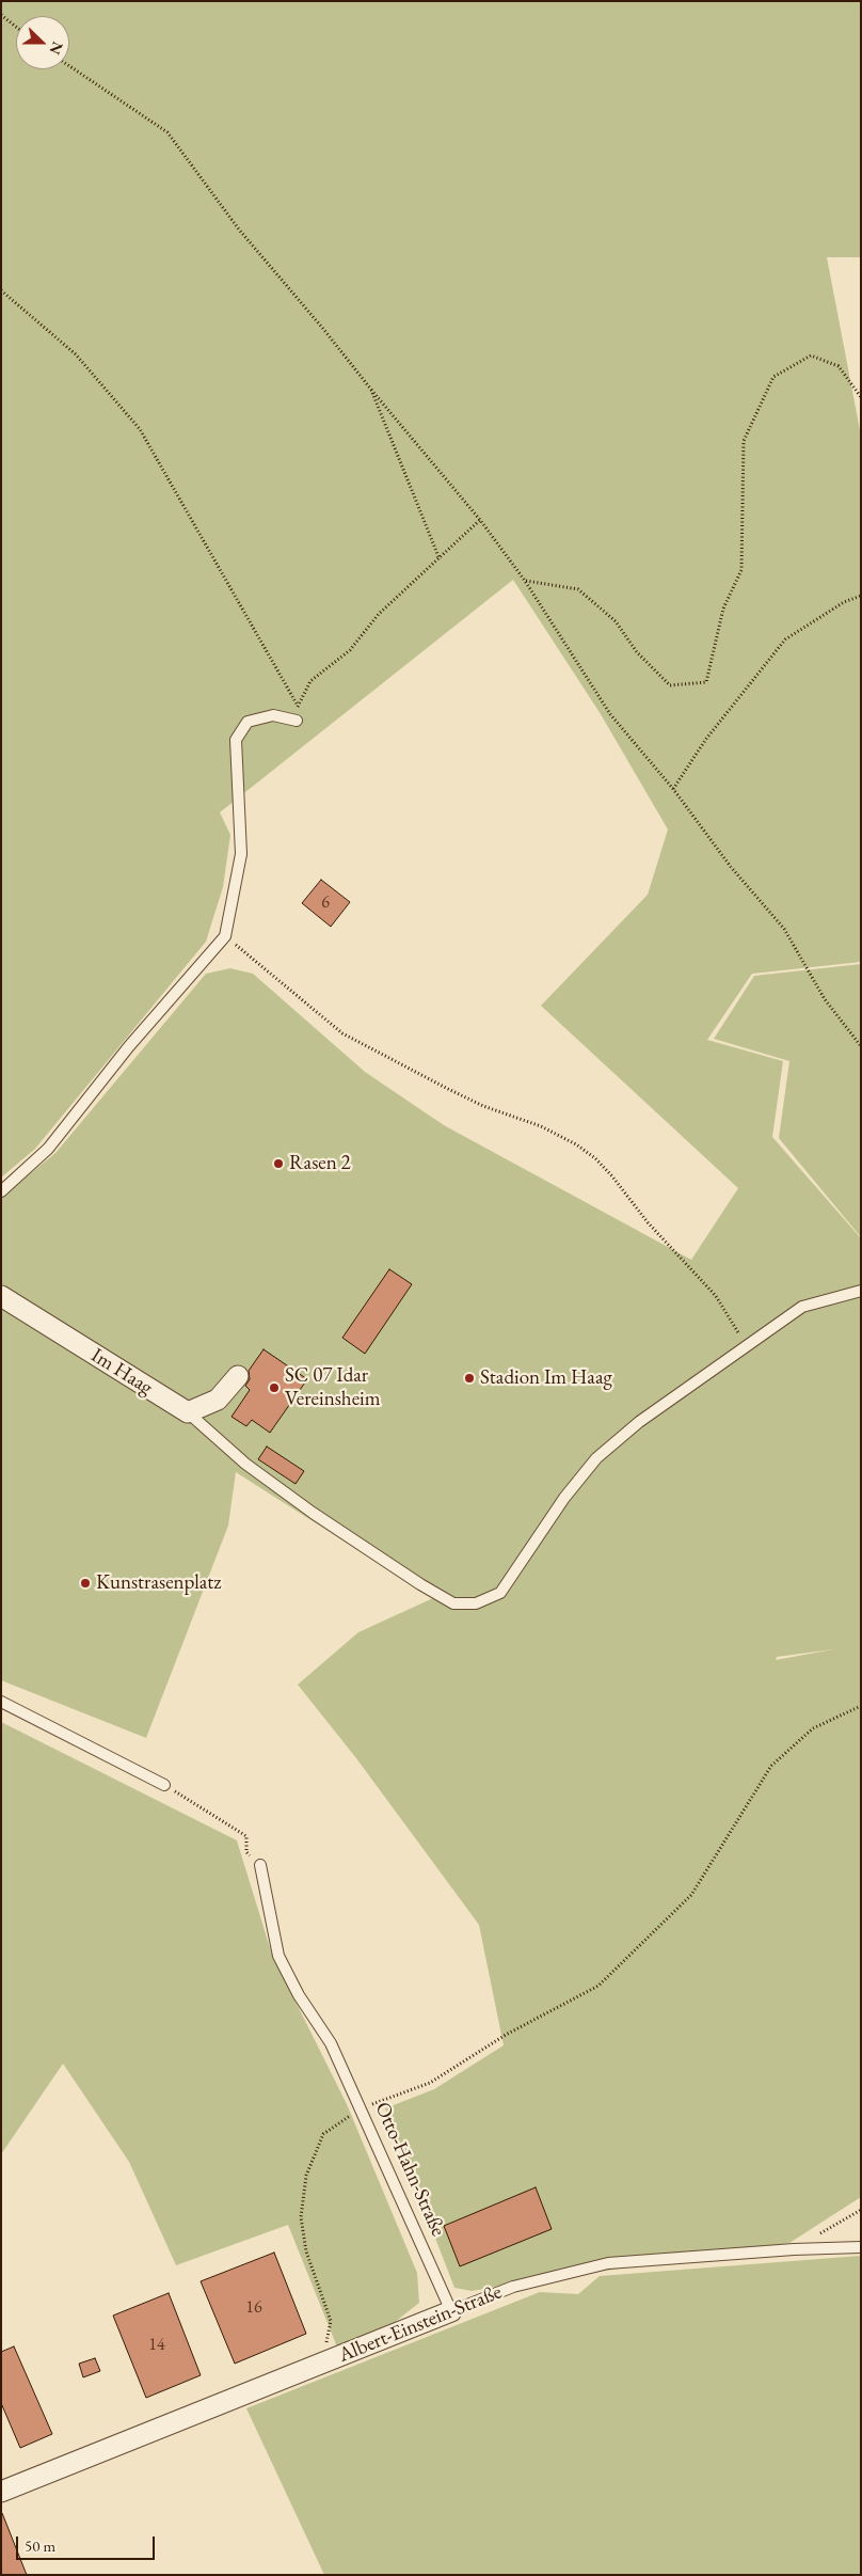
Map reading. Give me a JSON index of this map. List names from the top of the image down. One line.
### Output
{"streets":{"street":["Im Haag","Albert-Einstein-Straße"],"lane":["Otto-Hahn-Straße"]},"crossings":[["Otto-Hahn-Straße","Albert-Einstein-Straße"]],"places":["Rasen 2","Stadion Im Haag","SC 07 Idar Vereinsheim","Kunstrasenplatz"],"house_numbers":["6","16","14"],"scale_bar":"50 m","north":"right"}
